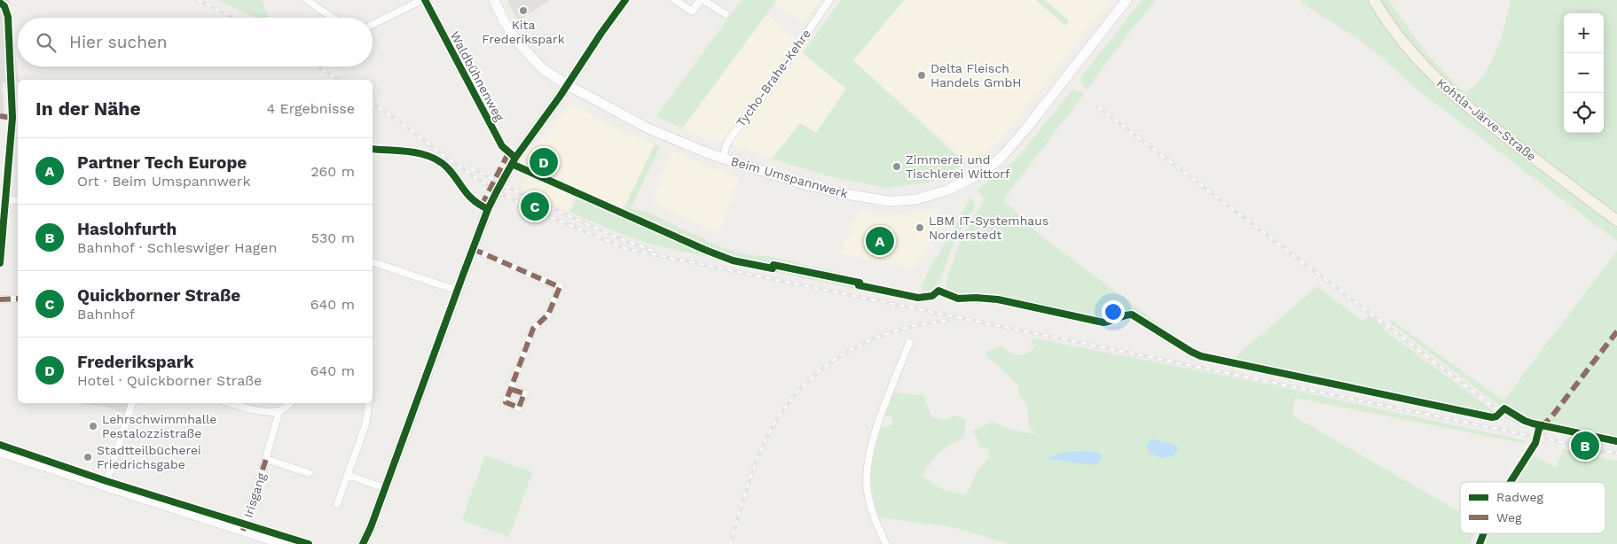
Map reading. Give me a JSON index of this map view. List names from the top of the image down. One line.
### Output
{"streets":{"main road":["Kohtla-Järve-Straße"],"street":["Waldbühnenweg","Tycho-Brahe-Kehre","Beim Umspannwerk","Irisgang"]},"crossings":[["Tycho-Brahe-Kehre","Beim Umspannwerk"]],"places":["Kita Frederikspark","Delta Fleisch Handels GmbH","Zimmerei und Tischlerei Wittorf","LBM IT-Systemhaus Norderstedt","Lehrschwimmhalle Pestalozzistraße","Stadtteilbücherei Friedrichsgabe"],"legend":["Radweg","Weg"],"page":{"map_buttons":["+","−"],"search":"Hier suchen","heading":["In der Nähe","4 Ergebnisse"],"list":[{"mark":"A","name":"Partner Tech Europe","note":"Ort · Beim Umspannwerk","value":"260 m"},{"mark":"B","name":"Haslohfurth","note":"Bahnhof · Schleswiger Hagen","value":"530 m"},{"mark":"C","name":"Quickborner Straße","note":"Bahnhof","value":"640 m"},{"mark":"D","name":"Frederikspark","note":"Hotel · Quickborner Straße","value":"640 m"}],"pins":["D","C","A","B"]}}
